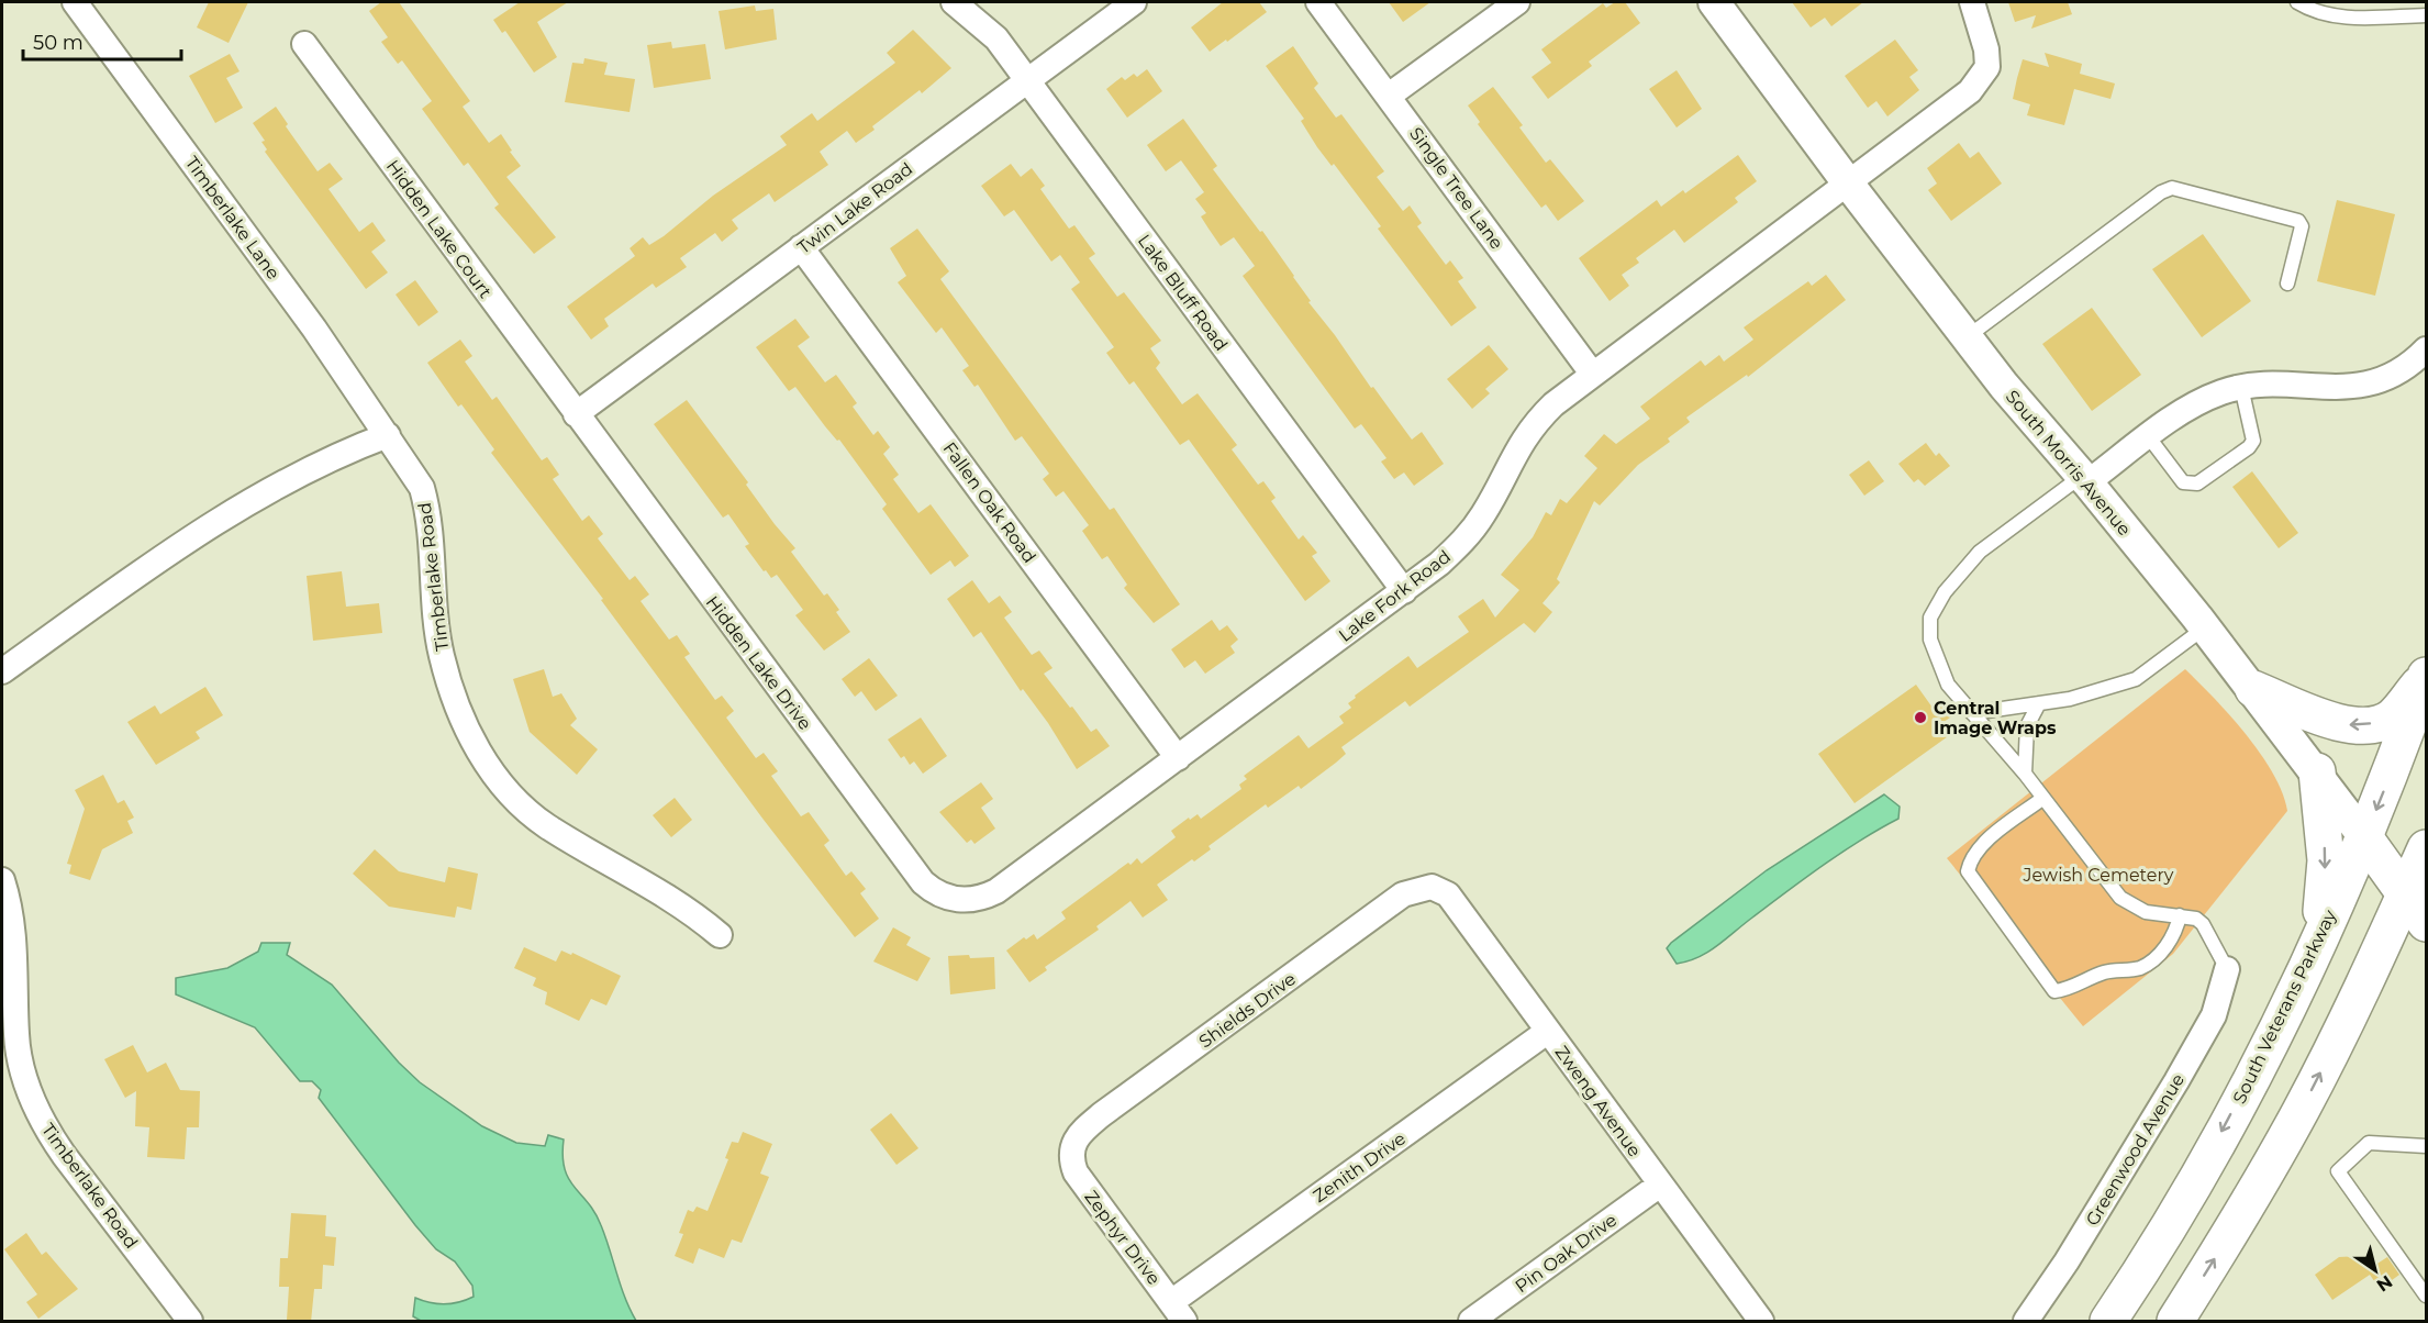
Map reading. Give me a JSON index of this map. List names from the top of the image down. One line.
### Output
{"streets":{"main road":["South Morris Avenue","South Veterans Parkway"],"street":["Single Tree Lane","Twin Lake Road","Timberlake Lane","Hidden Lake Court","Lake Bluff Road","Fallen Oak Road","Timberlake Road","Lake Fork Road","Hidden Lake Drive","Shields Drive","Zweng Avenue","Greenwood Avenue","Zenith Drive","Zephyr Drive","Pin Oak Drive"]},"crossings":[["Single Tree Lane","Lake Fork Road"],["Twin Lake Road","Hidden Lake Court"],["Twin Lake Road","Lake Bluff Road"],["Twin Lake Road","Fallen Oak Road"],["Twin Lake Road","Hidden Lake Drive"],["Timberlake Lane","Timberlake Road"],["Hidden Lake Court","Hidden Lake Drive"],["Lake Bluff Road","Lake Fork Road"],["South Morris Avenue","Lake Fork Road"],["South Morris Avenue","South Veterans Parkway"],["Fallen Oak Road","Lake Fork Road"],["Lake Fork Road","Hidden Lake Drive"],["Shields Drive","Zweng Avenue"],["Shields Drive","Zephyr Drive"],["Zweng Avenue","Zenith Drive"],["Zweng Avenue","Pin Oak Drive"],["Zenith Drive","Zephyr Drive"]],"parks":["Jewish Cemetery"],"places":["Central Image Wraps"],"scale_bar":"50 m","north":"bottom right"}
